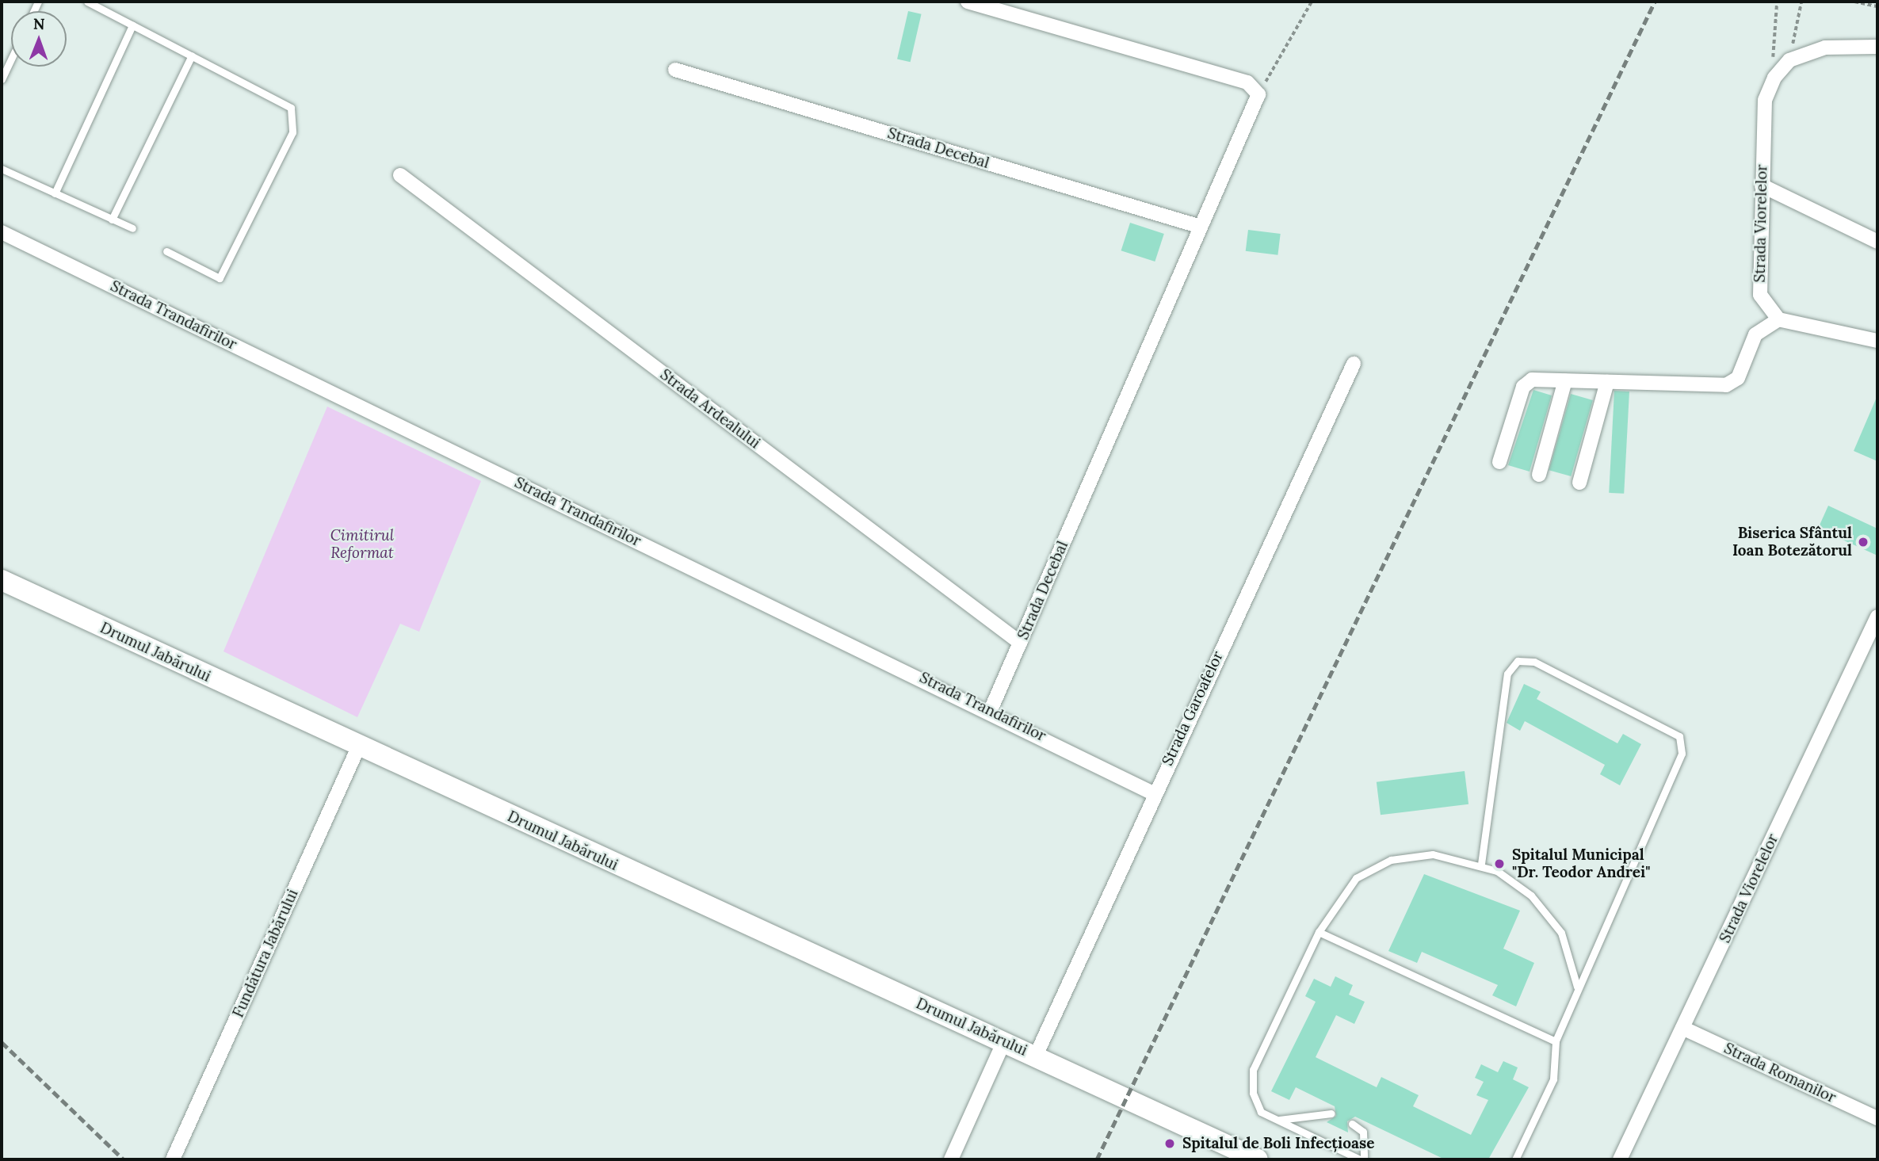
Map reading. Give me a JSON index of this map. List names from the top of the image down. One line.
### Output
{"streets":{"main road":["Drumul Jabărului"],"street":["Strada Decebal","Strada Viorelelor","Strada Trandafirilor","Strada Ardealului","Strada Garoafelor","Fundătura Jabărului","Strada Romanilor"]},"crossings":[["Strada Decebal","Strada Trandafirilor"],["Strada Decebal","Strada Ardealului"],["Strada Viorelelor","Strada Romanilor"],["Strada Trandafirilor","Strada Garoafelor"],["Drumul Jabărului","Strada Garoafelor"],["Drumul Jabărului","Fundătura Jabărului"]],"parks":["Cimitirul Reformat"],"places":["Biserica Sfântul Ioan Botezătorul","Spitalul Municipal \"Dr. Teodor Andrei\"","Spitalul de Boli Infecțioase"],"north":"top"}
